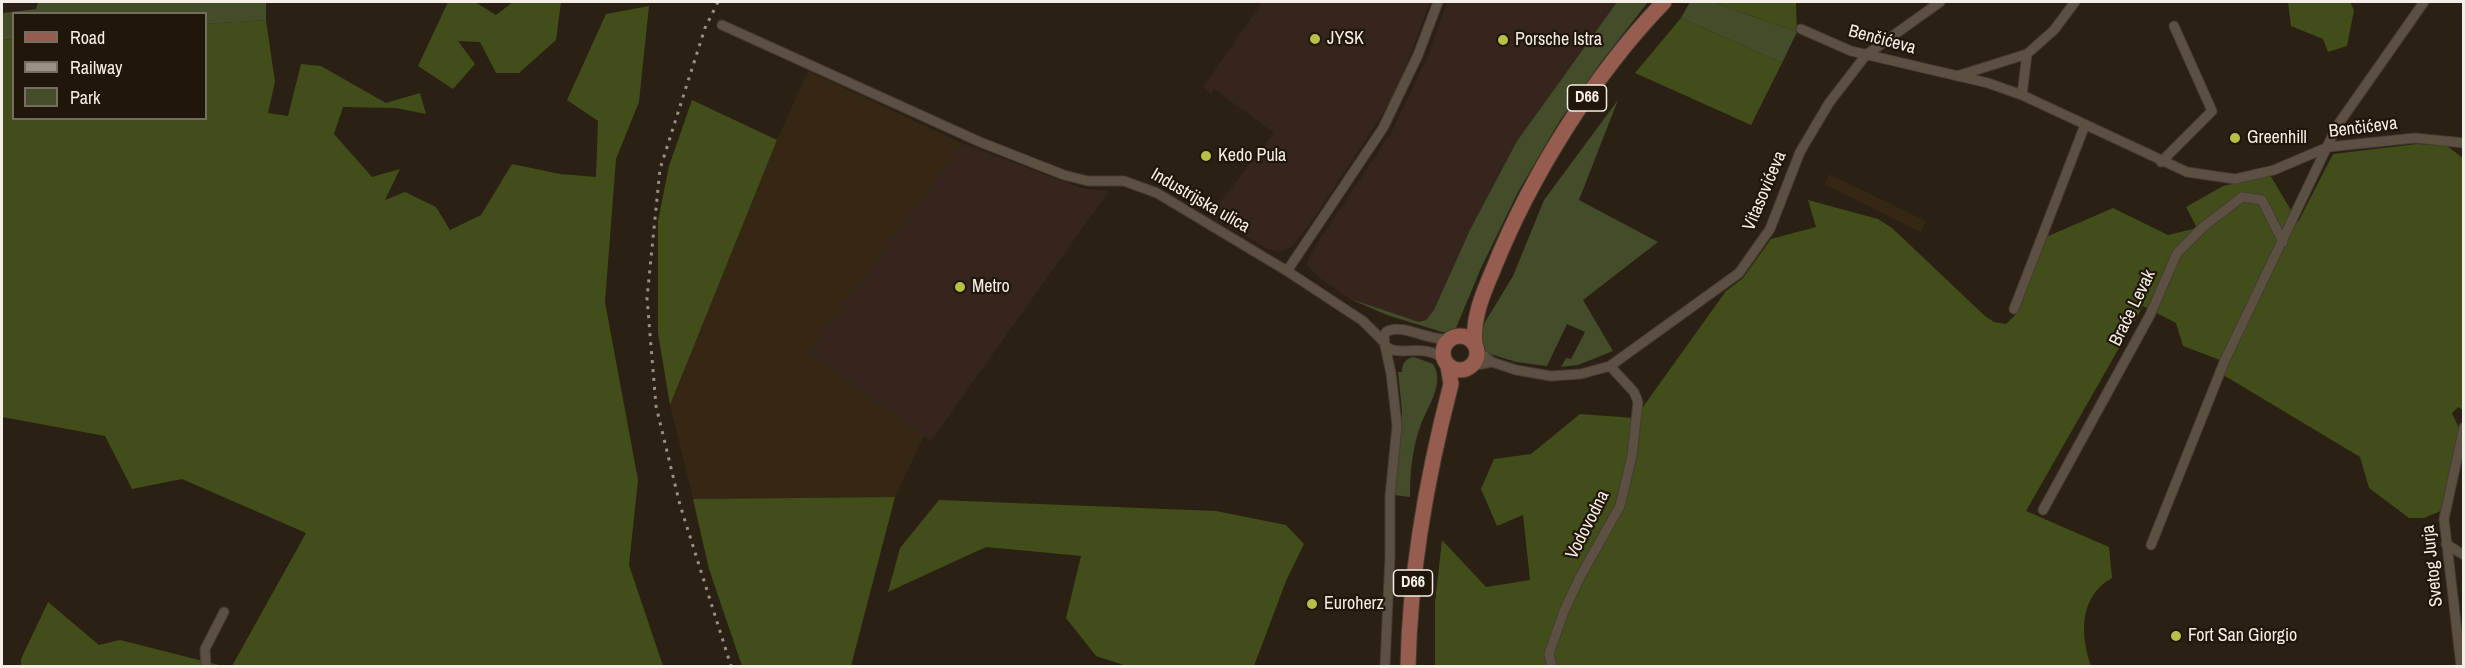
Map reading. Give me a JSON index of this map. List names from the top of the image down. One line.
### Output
{"streets":{"main road":["D66"],"street":["Benčićeva","Vitasovićeva","Industrijska ulica","Braće Levak","Vodovodna","Svetog Jurja"]},"crossings":[["Benčićeva","Vitasovićeva"],["D66","Vitasovićeva"],["D66","Industrijska ulica"],["Vitasovićeva","Industrijska ulica"],["Vitasovićeva","Vodovodna"]],"places":["JYSK","Porsche Istra","Greenhill","Kedo Pula","Metro","Euroherz","Fort San Giorgio"],"legend":["Road","Railway","Park"]}
